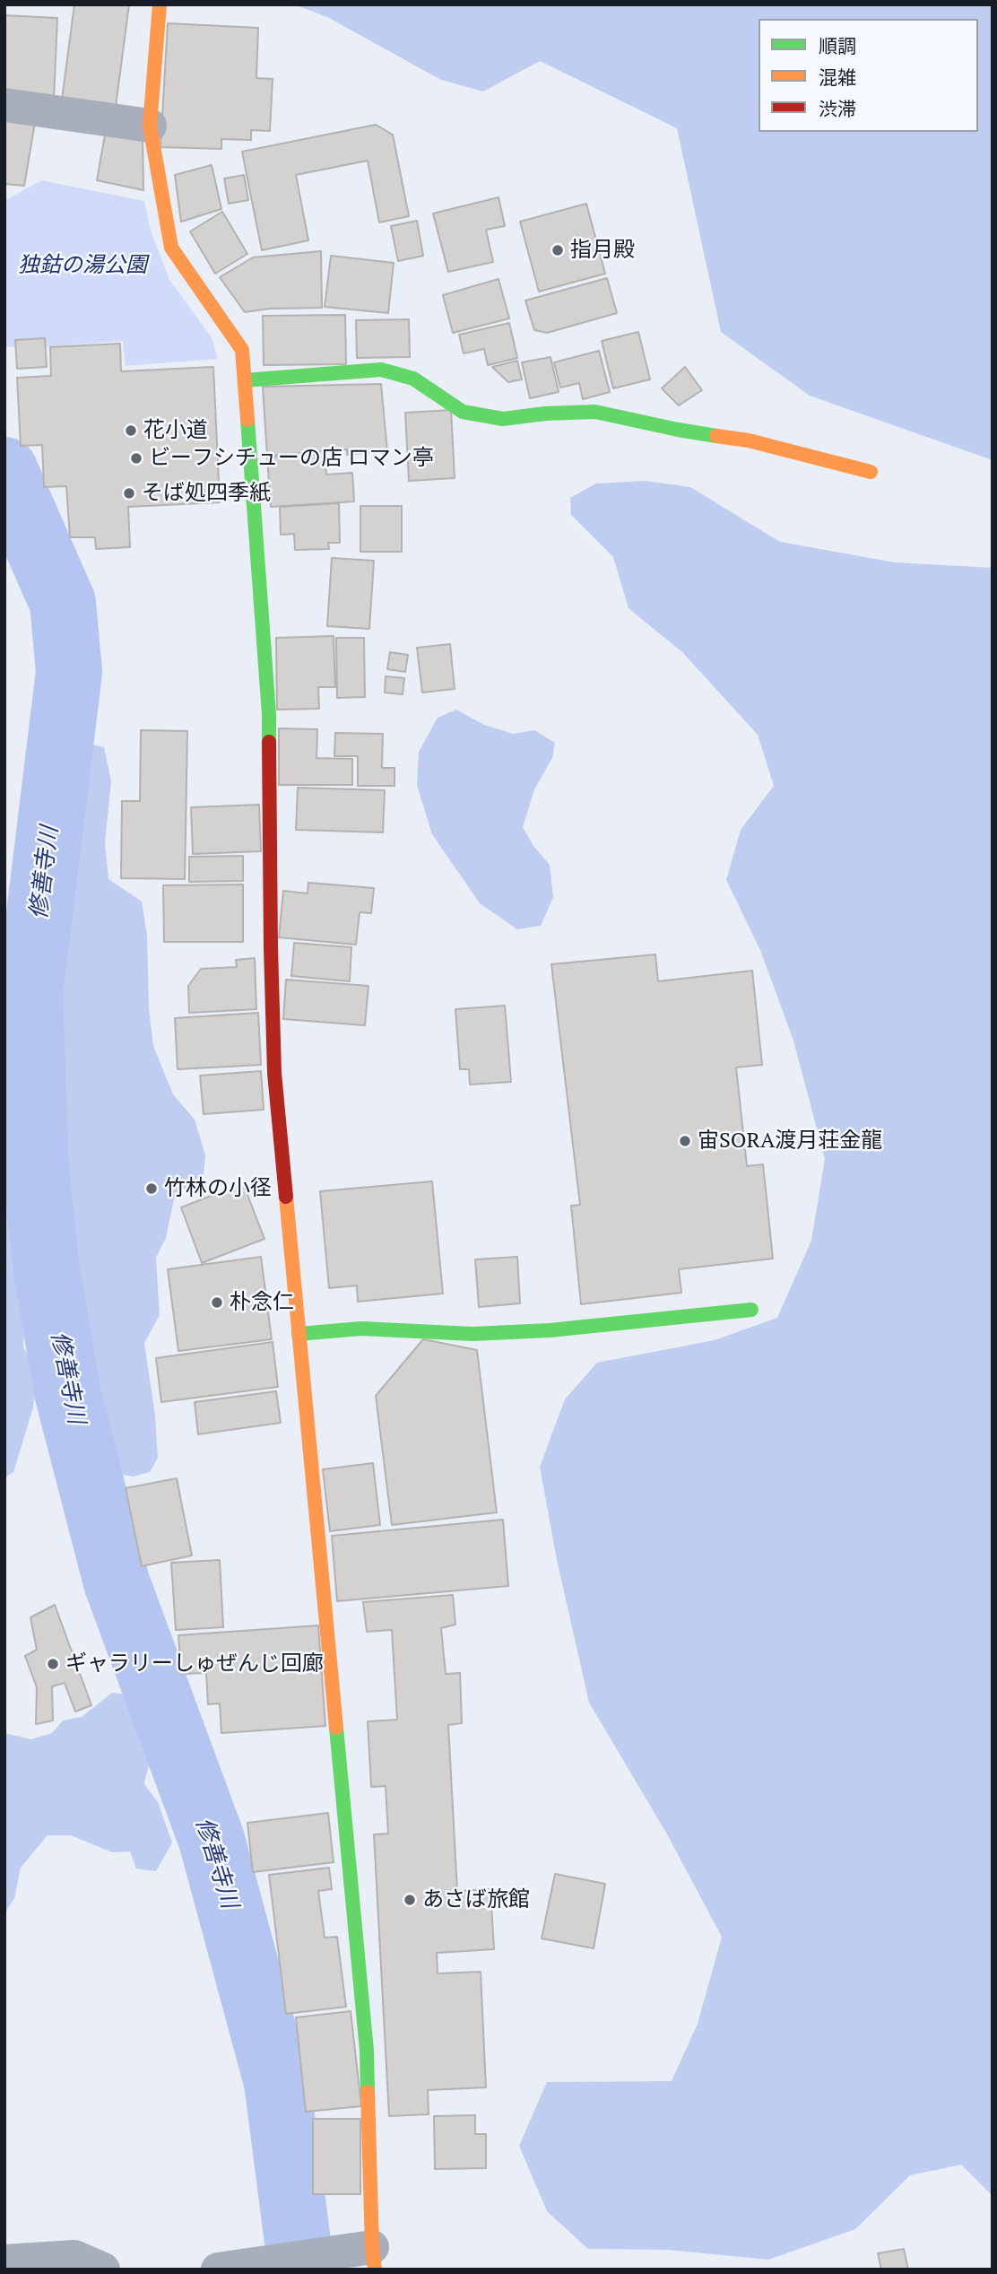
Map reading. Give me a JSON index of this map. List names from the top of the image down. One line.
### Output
{"water":["修善寺川"],"parks":["独鈷の湯公園"],"places":["指月殿","花小道","ビーフシチューの店 ロマン亭","そば処四季紙","宙SORA渡月荘金龍","竹林の小径","朴念仁","ギャラリーしゅぜんじ回廊","あさば旅館"],"legend":["順調","混雑","渋滞"]}
